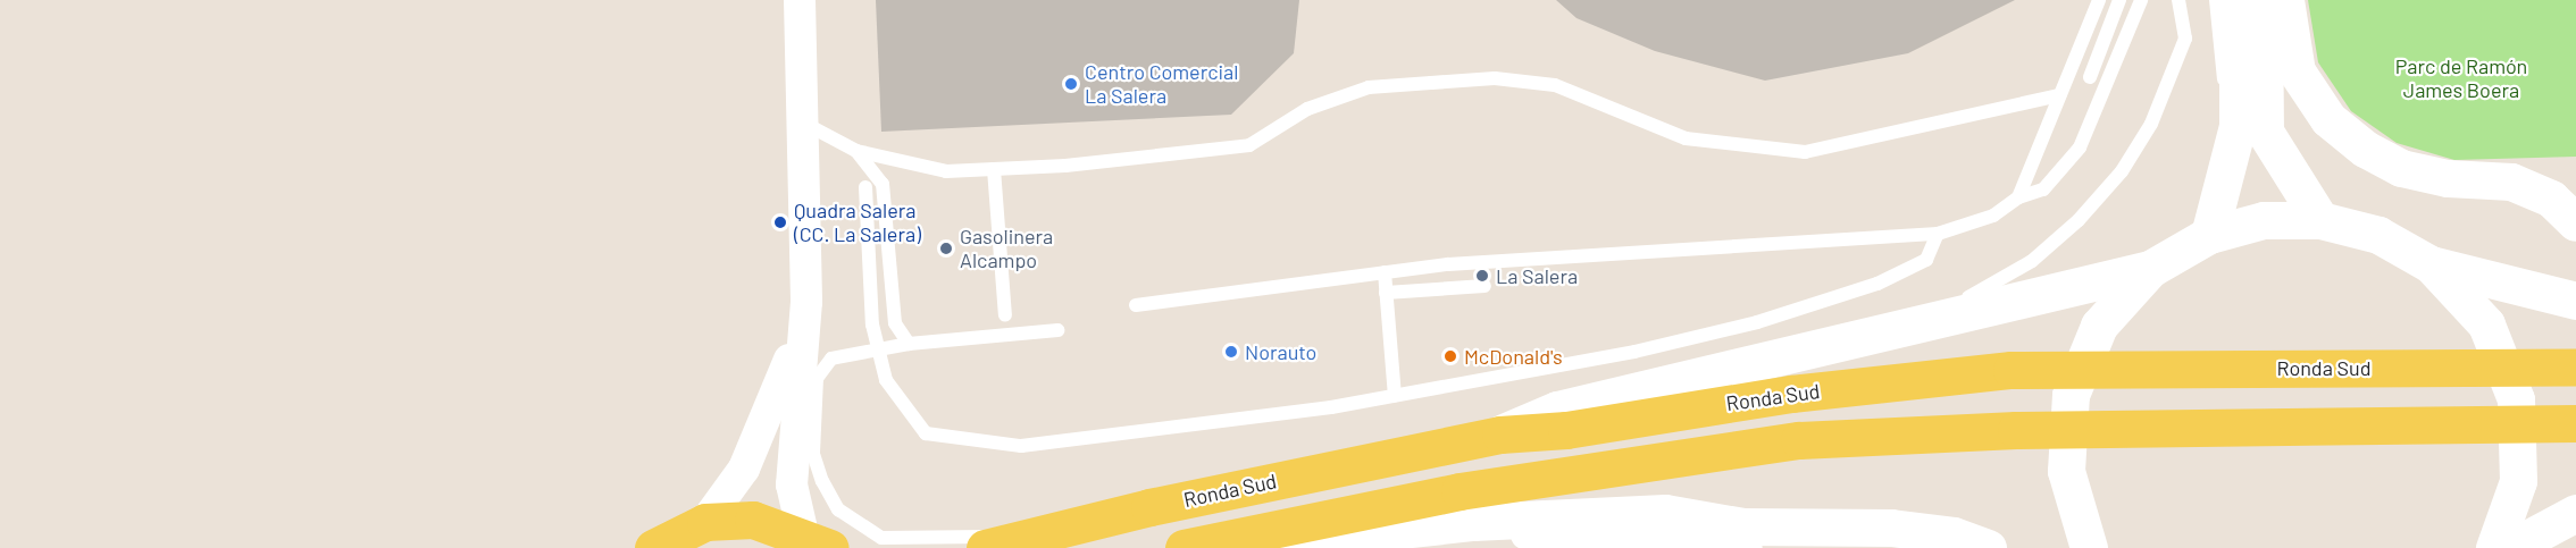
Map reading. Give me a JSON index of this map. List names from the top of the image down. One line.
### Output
{"streets":{"main road":["Ronda Sud"]},"parks":["Parc de Ramón James Boera"],"places":["Centro Comercial La Salera","Quadra Salera (CC. La Salera)","Gasolinera Alcampo","La Salera","Norauto","McDonald's"]}
